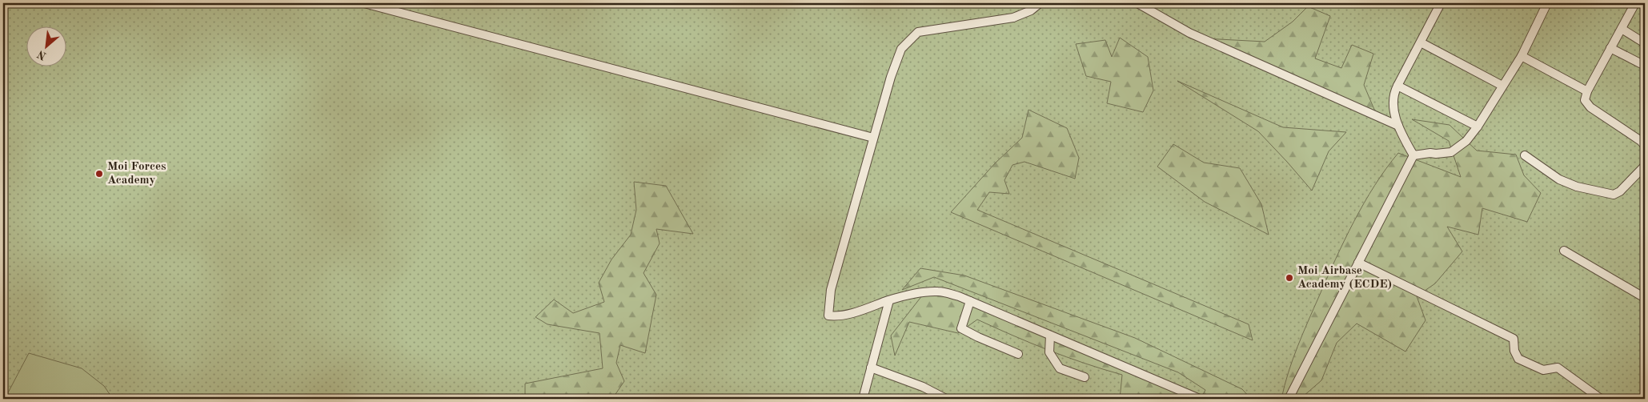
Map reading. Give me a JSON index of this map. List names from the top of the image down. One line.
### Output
{"places":["Moi Forces Academy","Moi Airbase Academy (ECDE)"],"north":"bottom left"}
